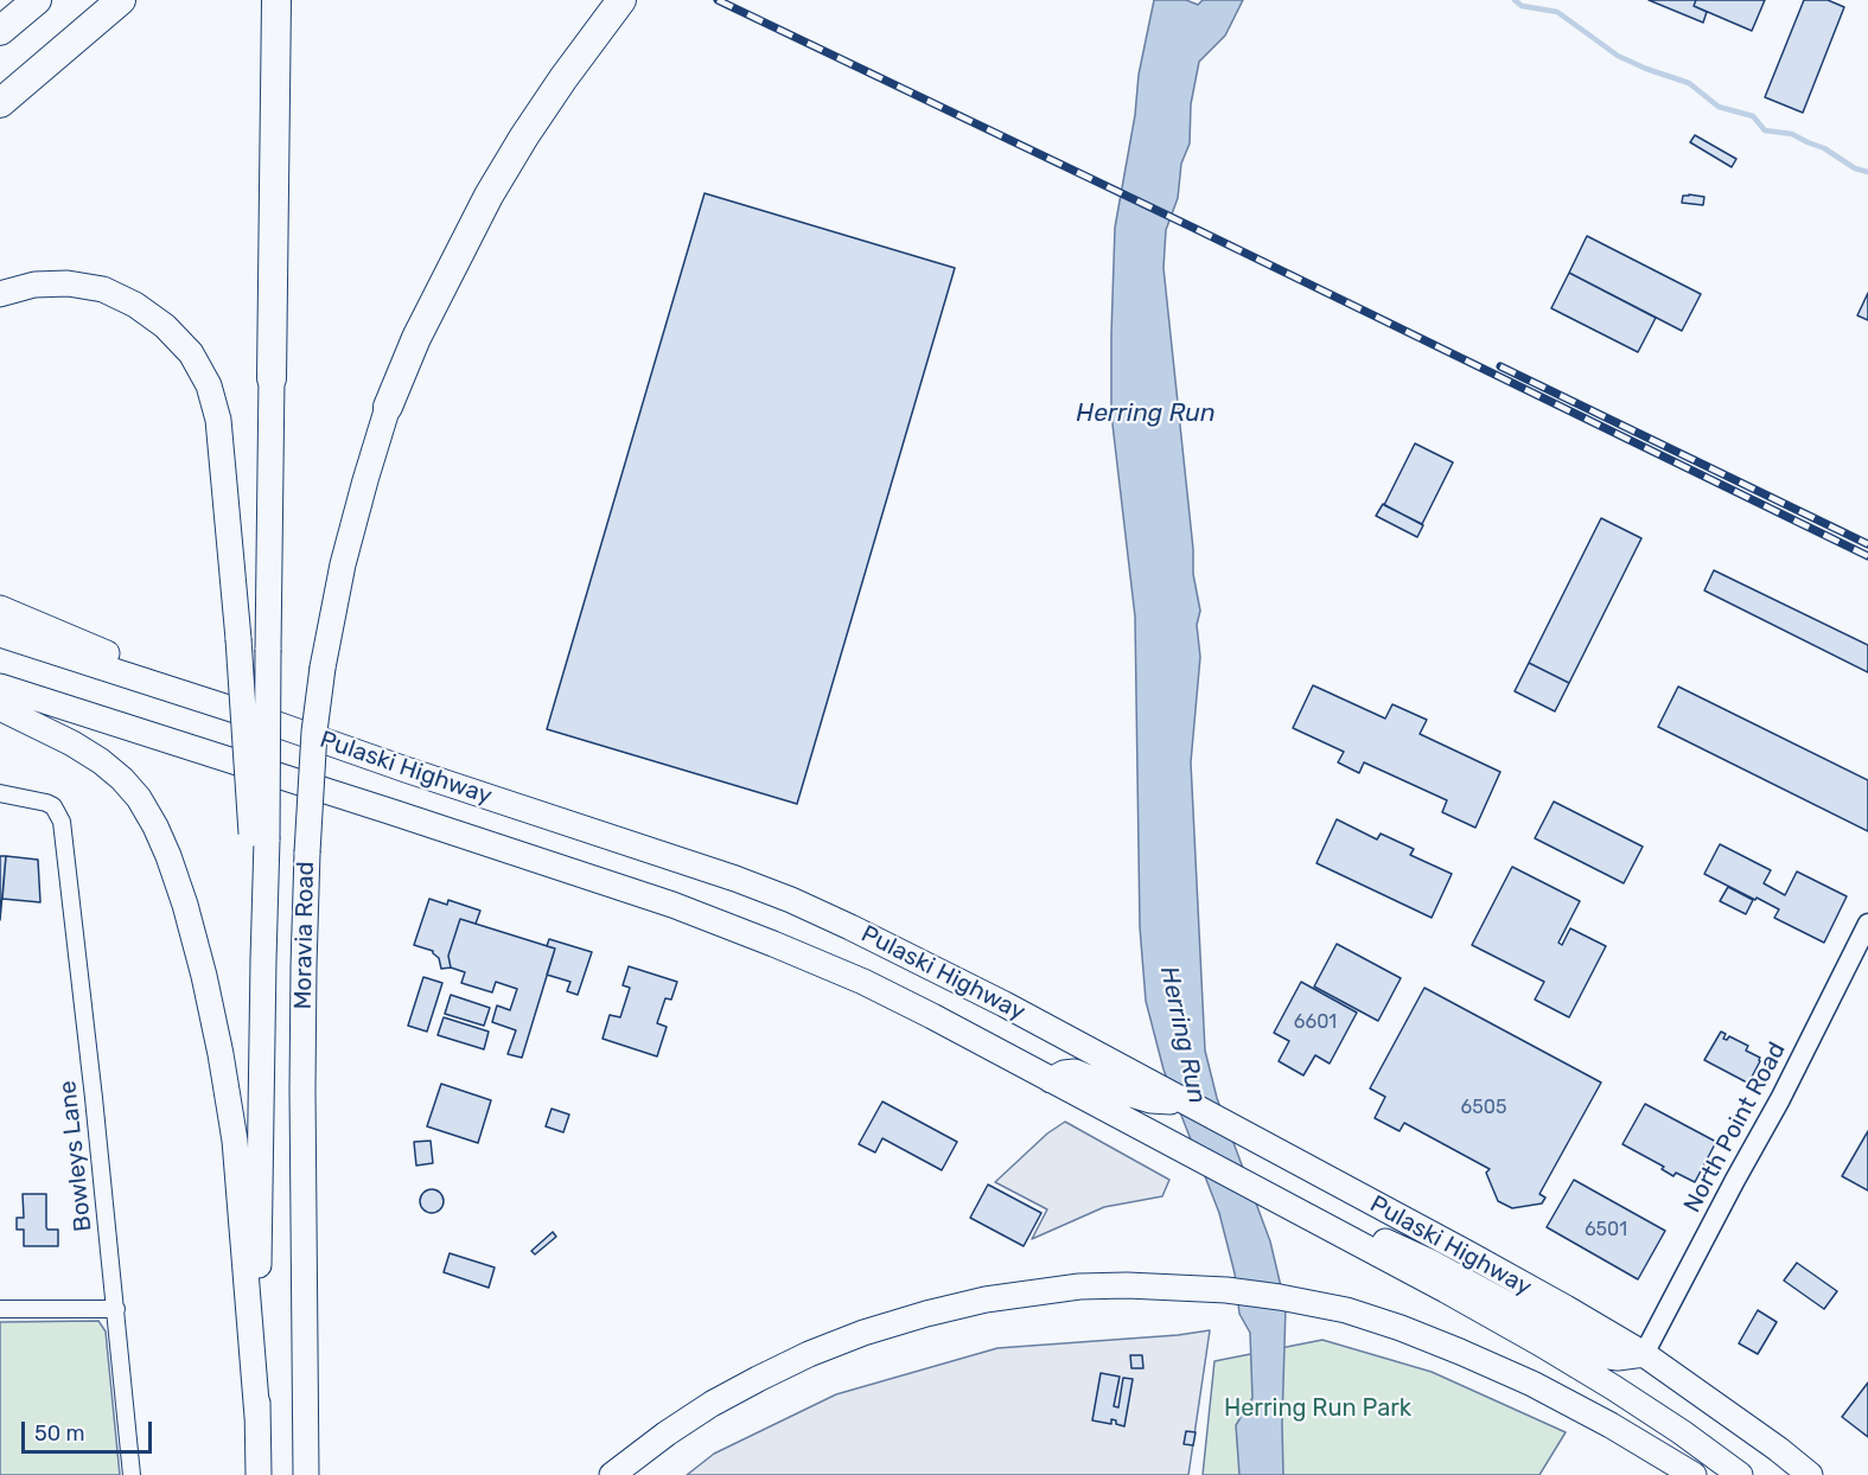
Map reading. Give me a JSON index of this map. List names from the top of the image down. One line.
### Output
{"streets":{"main road":["Pulaski Highway","Moravia Road"],"street":["North Point Road","Bowleys Lane"]},"crossings":[["Pulaski Highway","North Point Road"]],"water":["Herring Run"],"parks":["Herring Run Park"],"house_numbers":["6601","6505","6501"],"scale_bar":"50 m"}
